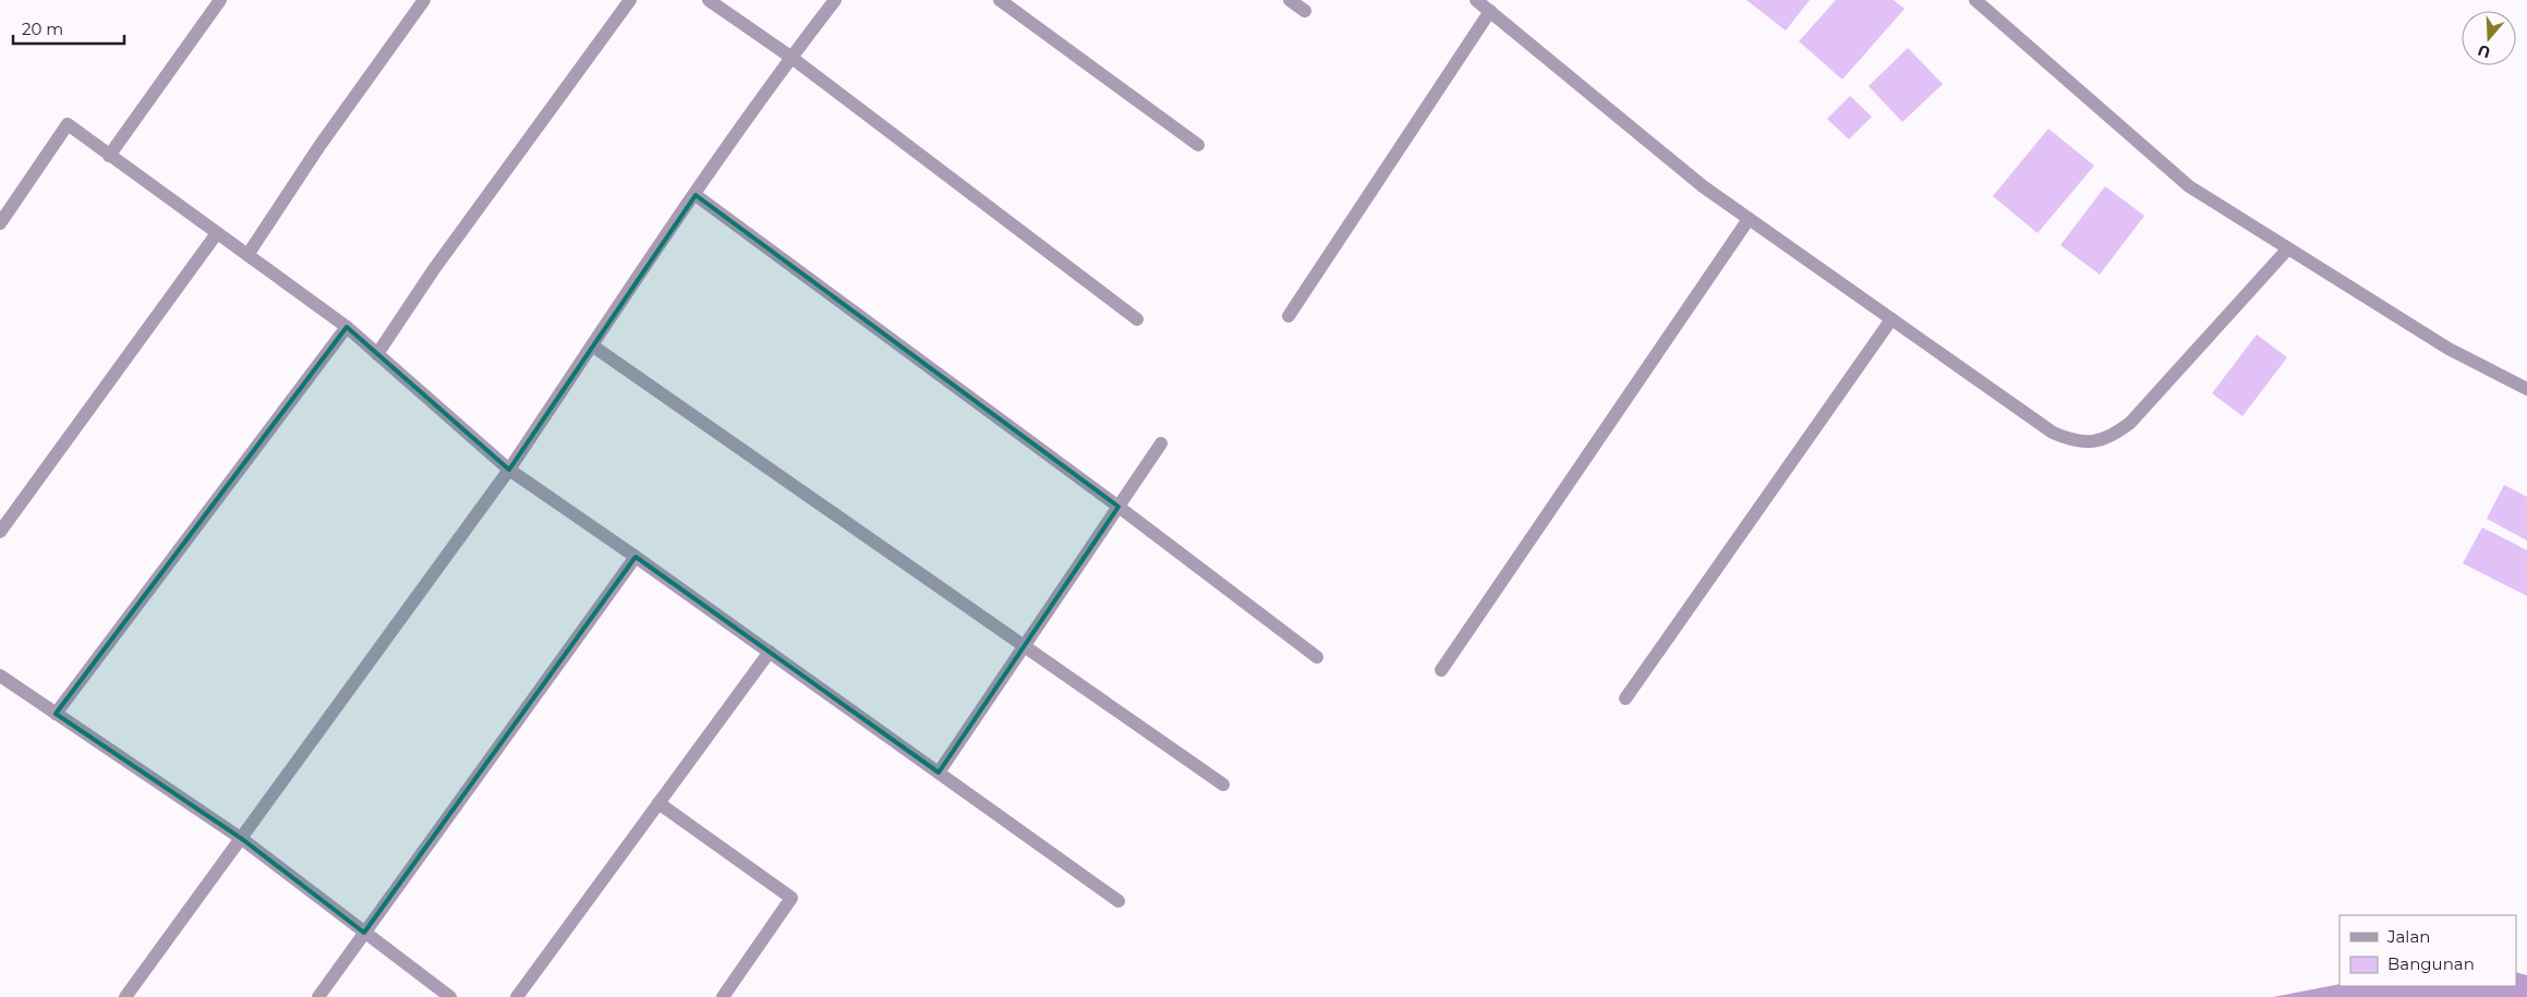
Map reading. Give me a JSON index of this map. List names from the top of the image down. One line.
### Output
{"legend":["Jalan","Bangunan"],"scale_bar":"20 m","north":"bottom"}
